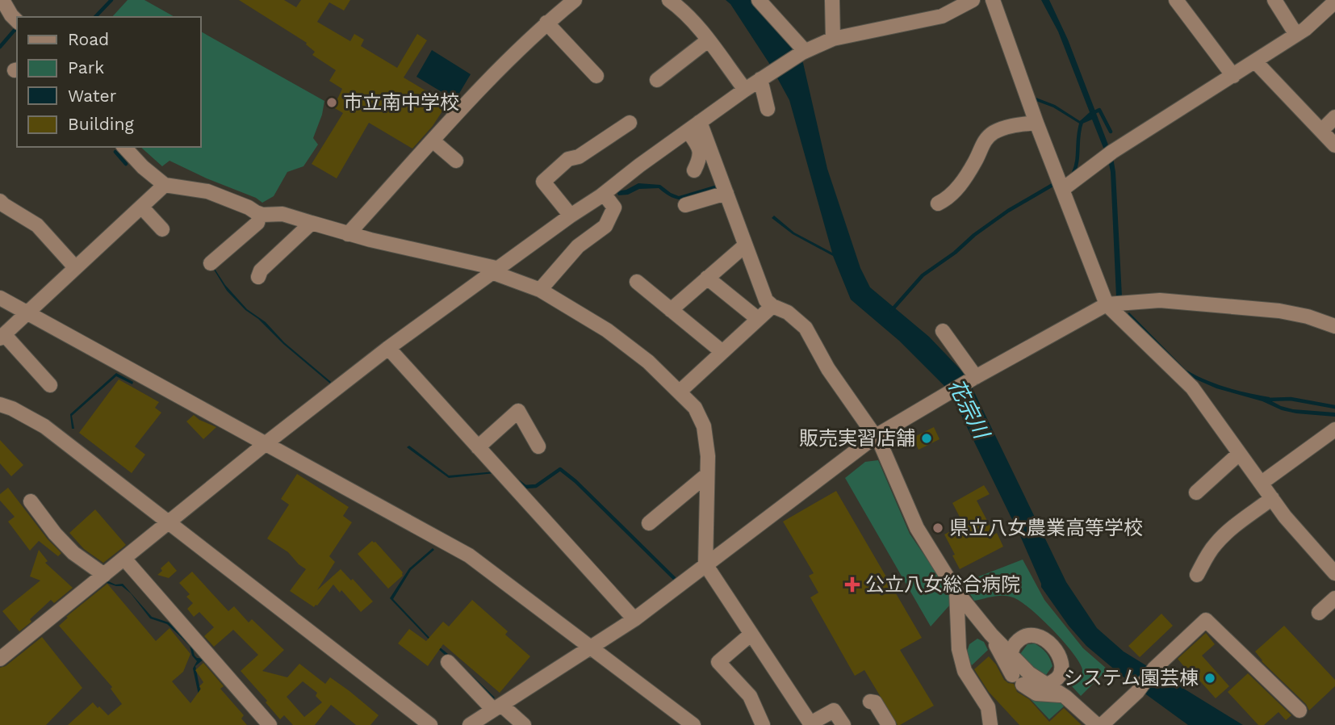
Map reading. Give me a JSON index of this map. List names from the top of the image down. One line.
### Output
{"water":["花宗川"],"places":{"other":["市立南中学校","販売実習店舗","県立八女農業高等学校","システム園芸棟"],"health":["公立八女総合病院"]},"legend":["Road","Park","Water","Building"]}
